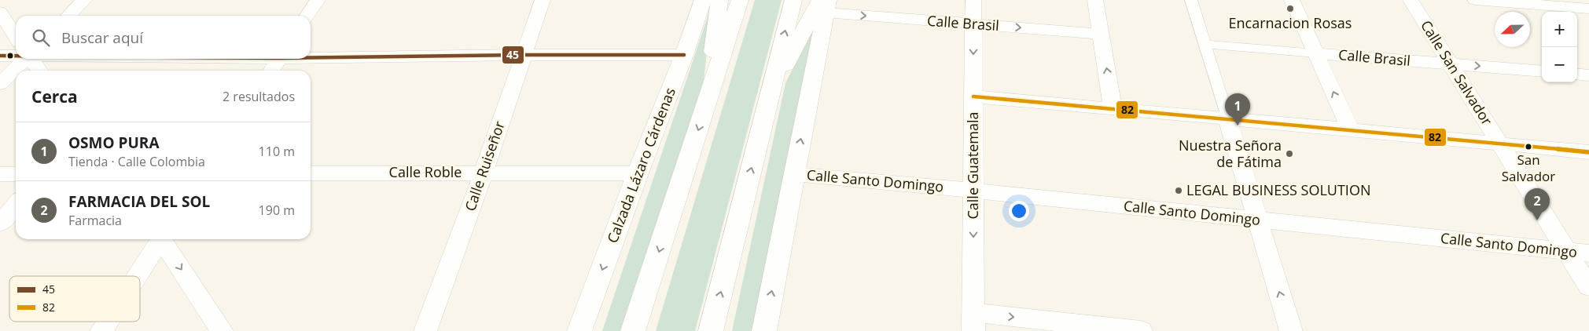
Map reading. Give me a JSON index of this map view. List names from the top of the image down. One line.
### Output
{"streets":{"main road":["Calzada Lázaro Cárdenas"],"street":["Calle Brasil","Calle San Salvador","Calle Guatemala","Calle Ruiseñor","Calle Roble","Calle Santo Domingo"]},"crossings":[["Calle Brasil","Calle San Salvador"],["Calle Brasil","Calle Guatemala"],["Calle San Salvador","Calle Santo Domingo"],["Calzada Lázaro Cárdenas","Calle Roble"],["Calle Guatemala","Calle Santo Domingo"],["Calle Ruiseñor","Calle Roble"]],"places":["Encarnacion Rosas","San Salvador","Nuestra Señora de Fátima","LEGAL BUSINESS SOLUTION"],"lines":["transit line 45","transit line 82"],"legend":["45","82"],"north":"left","page":{"map_buttons":["+","−"],"search":"Buscar aquí","heading":["Cerca","2 resultados"],"pins":["1","2"],"list":[{"mark":"1","name":"OSMO PURA","note":"Tienda · Calle Colombia","value":"110 m"},{"mark":"2","name":"FARMACIA DEL SOL","note":"Farmacia","value":"190 m"}]}}
